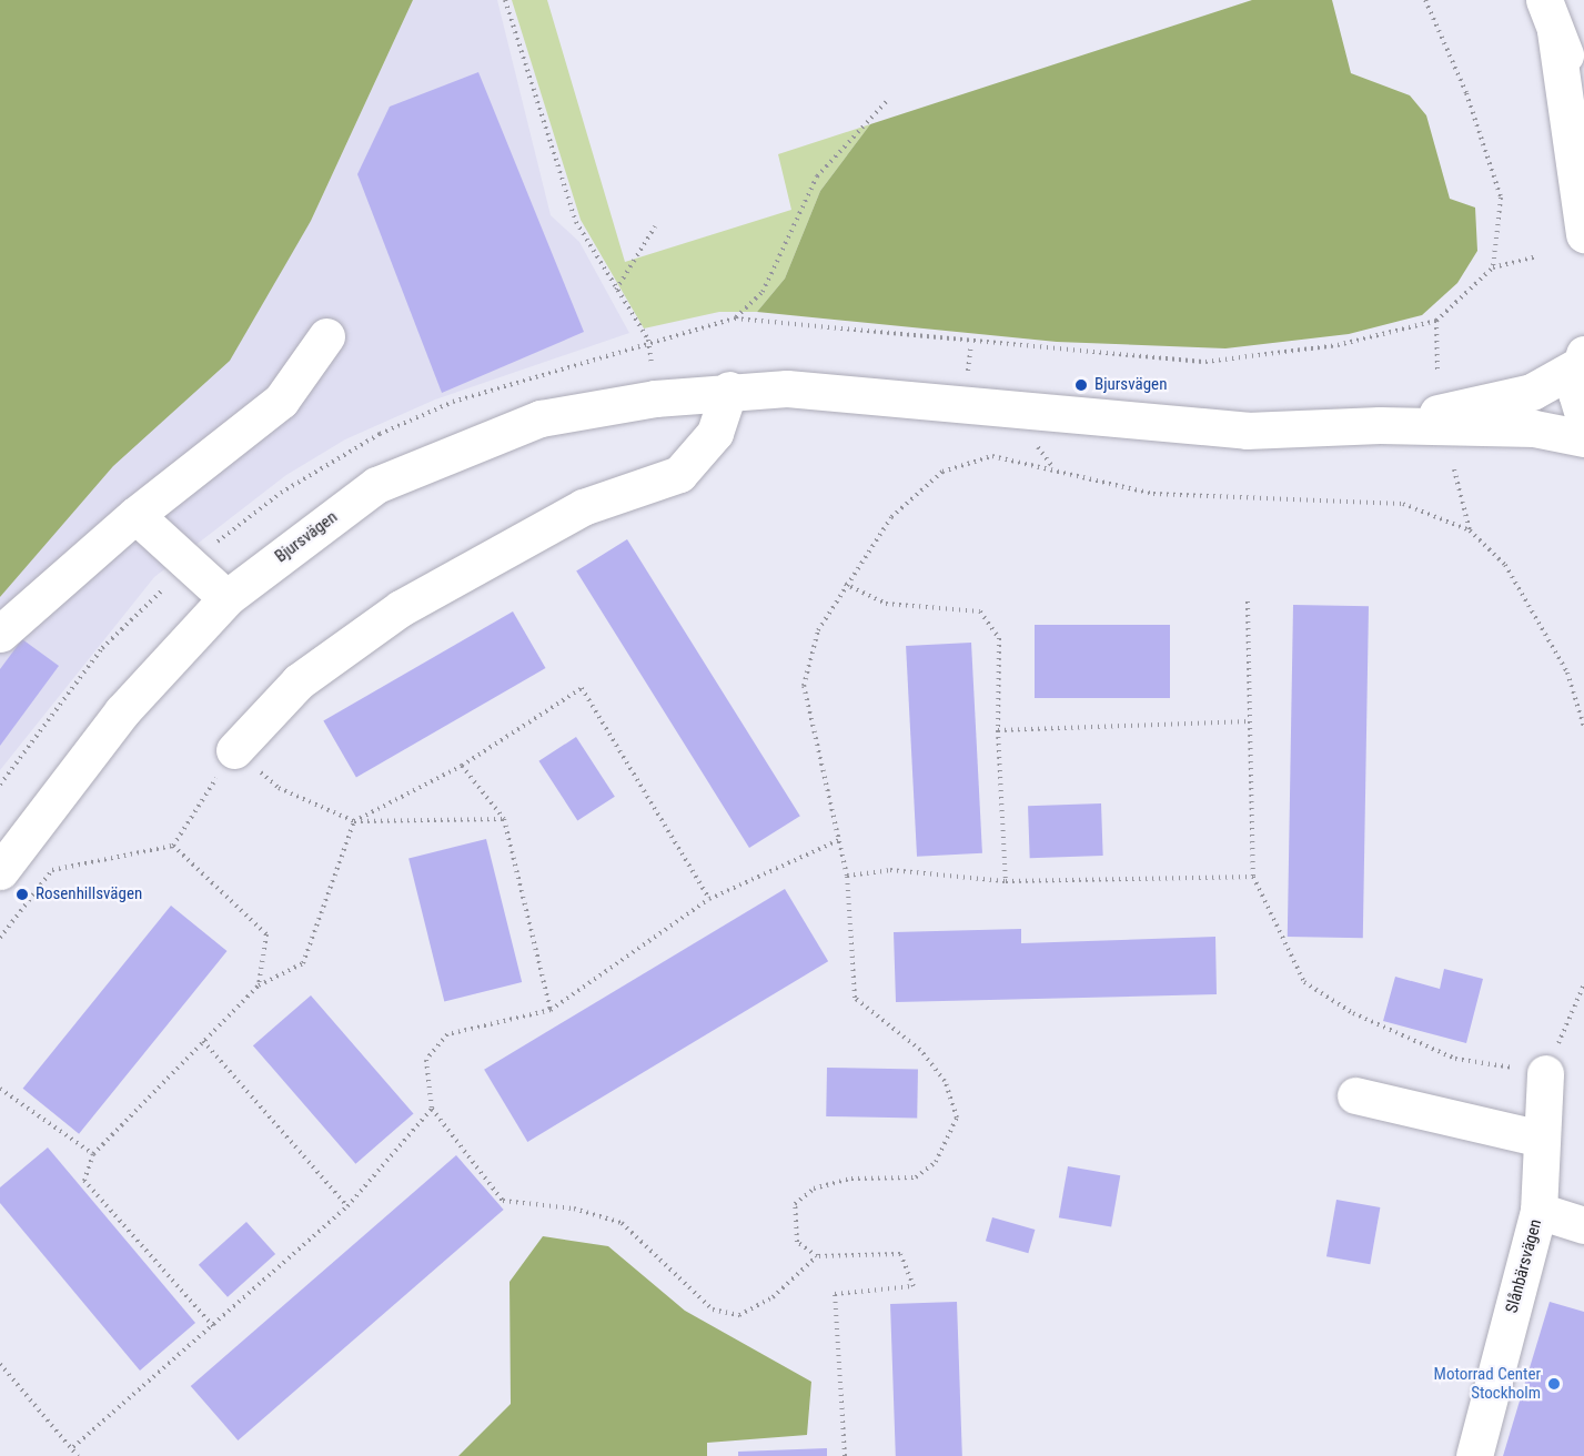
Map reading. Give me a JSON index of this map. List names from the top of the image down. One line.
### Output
{"streets":{"street":["Bjursvägen","Slånbärsvägen"]},"places":["Bjursvägen","Rosenhillsvägen","Motorrad Center Stockholm"]}
